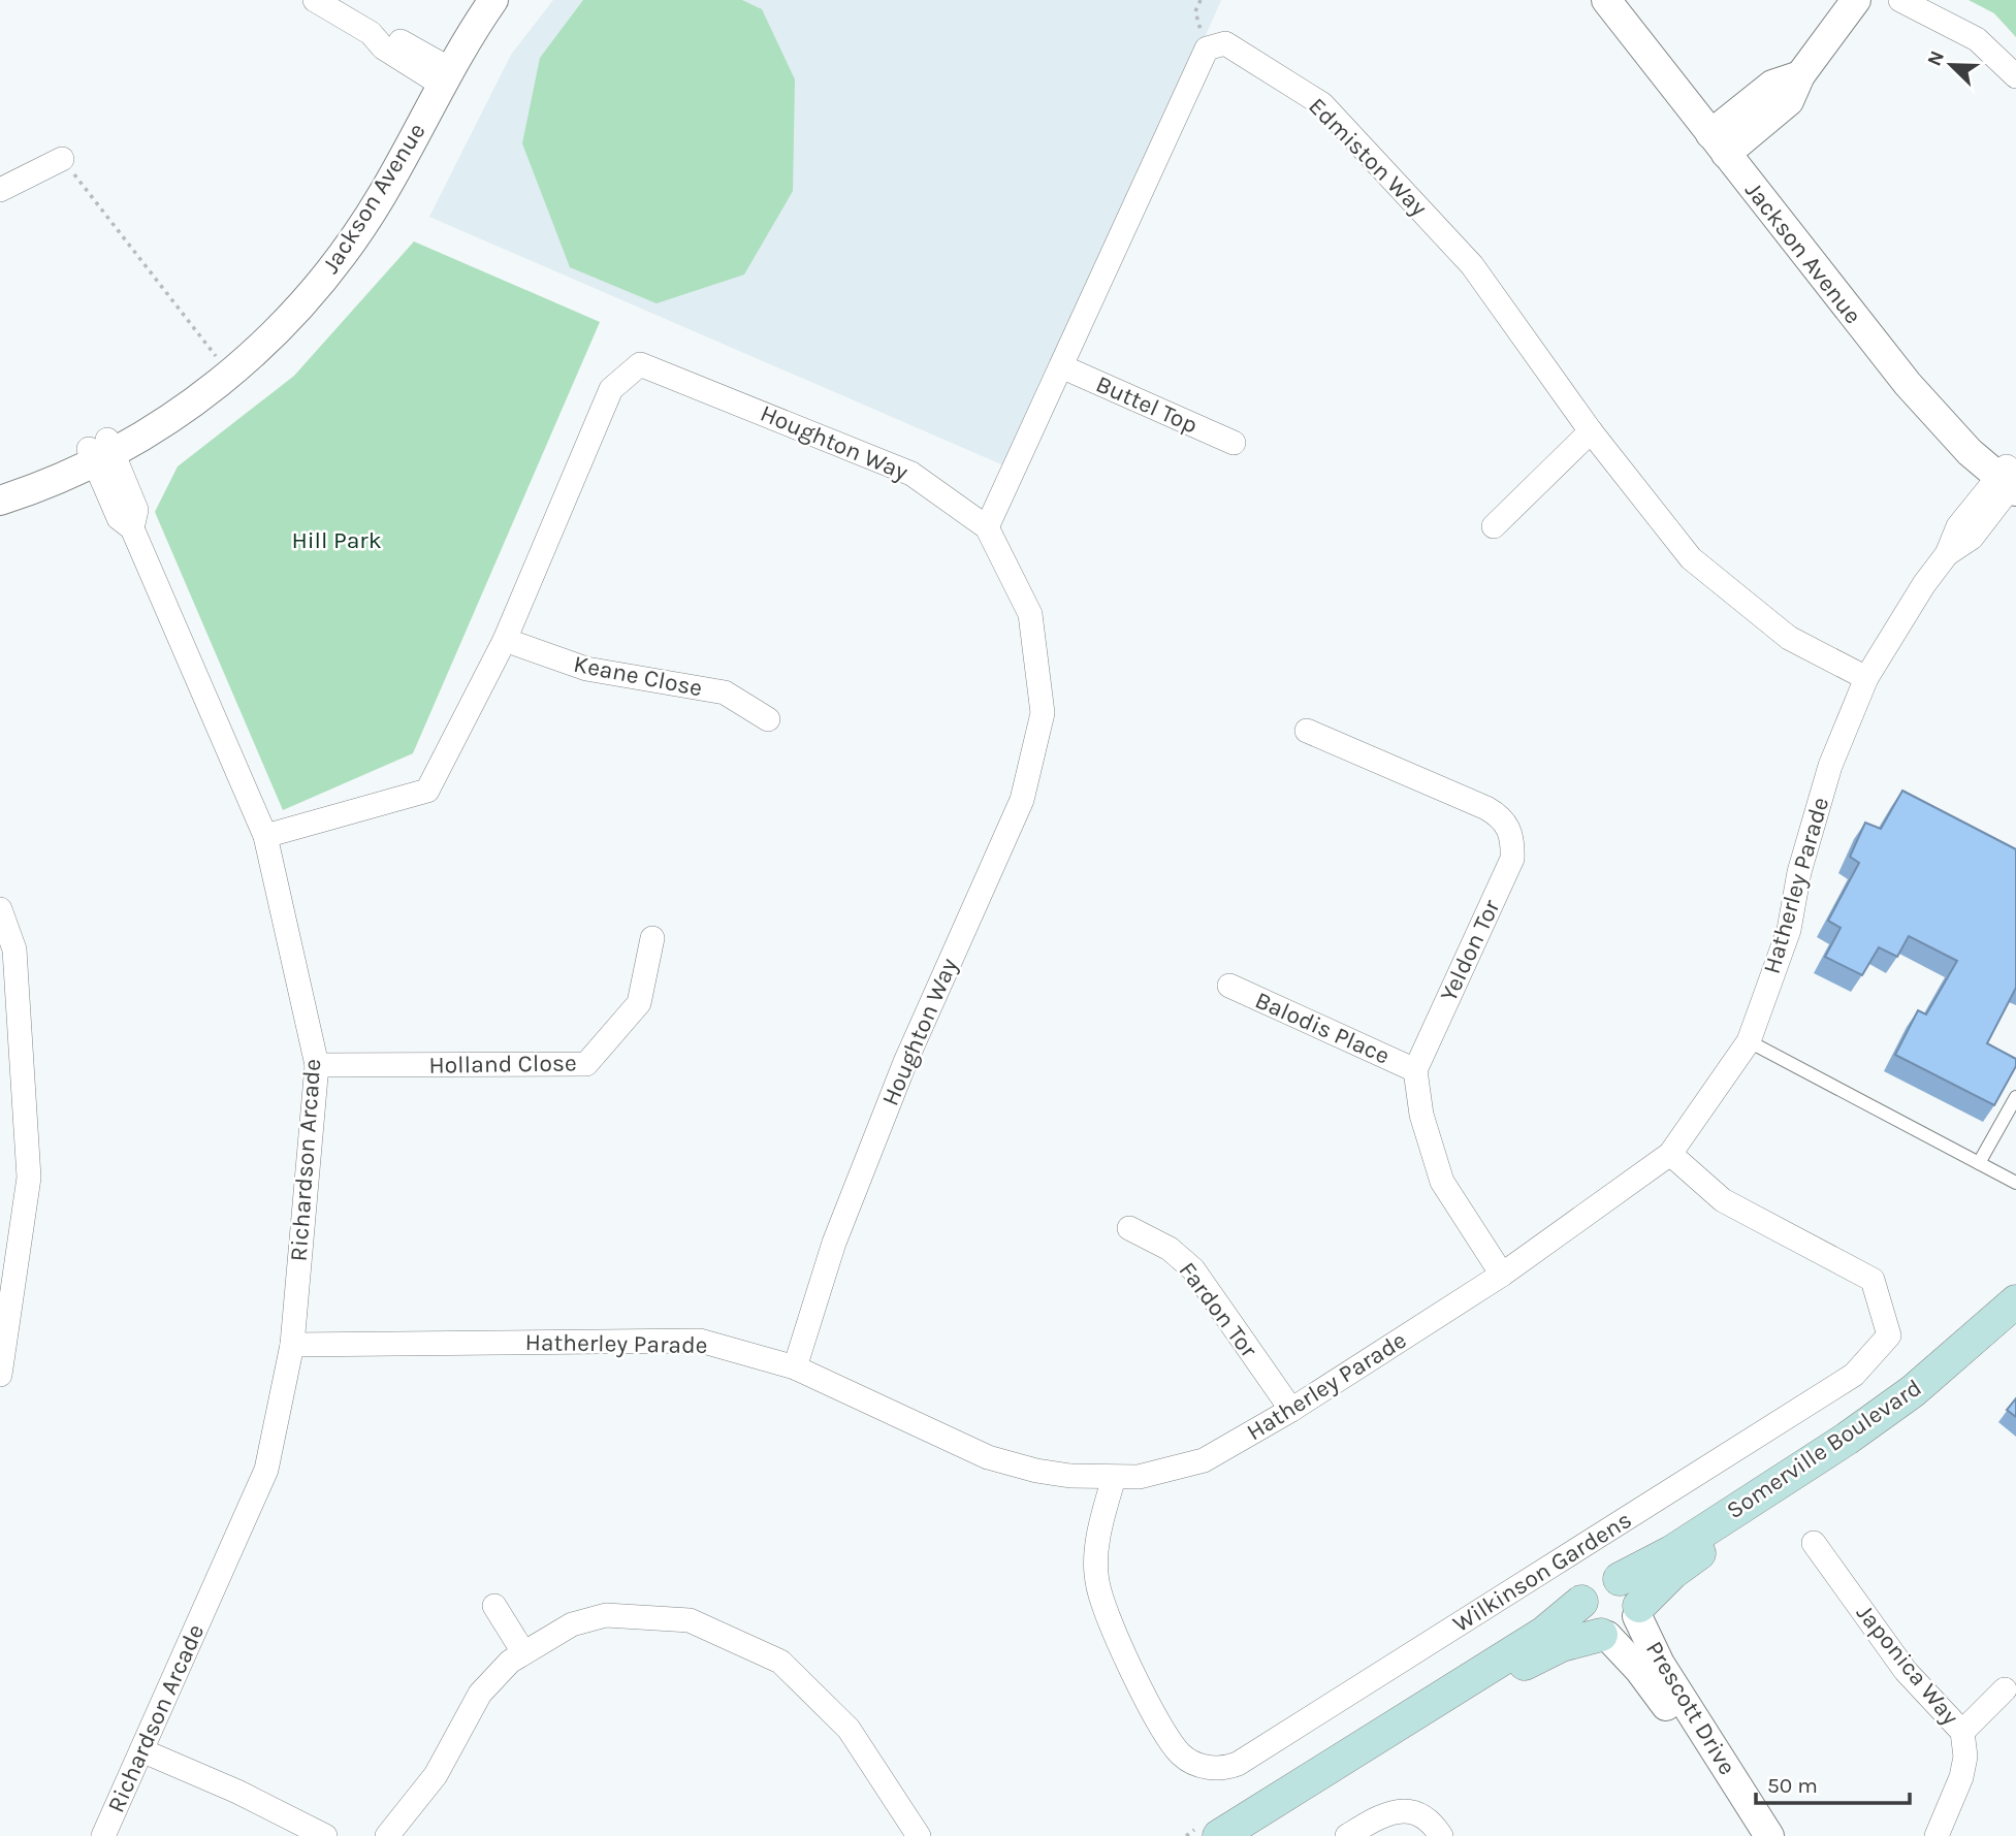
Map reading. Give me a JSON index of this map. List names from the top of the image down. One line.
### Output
{"streets":{"main road":["Somerville Boulevard"],"street":["Edmiston Way","Jackson Avenue","Buttel Top","Houghton Way","Keane Close","Hatherley Parade","Yeldon Tor","Balodis Place","Holland Close","Richardson Arcade","Fardon Tor","Wilkinson Gardens","Japonica Way","Prescott Drive"]},"crossings":[["Edmiston Way","Hatherley Parade"],["Jackson Avenue","Hatherley Parade"],["Jackson Avenue","Richardson Arcade"],["Houghton Way","Keane Close"],["Houghton Way","Hatherley Parade"],["Houghton Way","Richardson Arcade"],["Hatherley Parade","Richardson Arcade"],["Hatherley Parade","Fardon Tor"],["Hatherley Parade","Wilkinson Gardens"],["Yeldon Tor","Balodis Place"],["Holland Close","Richardson Arcade"],["Somerville Boulevard","Prescott Drive"]],"parks":["Hill Park"],"scale_bar":"50 m","north":"top left"}
